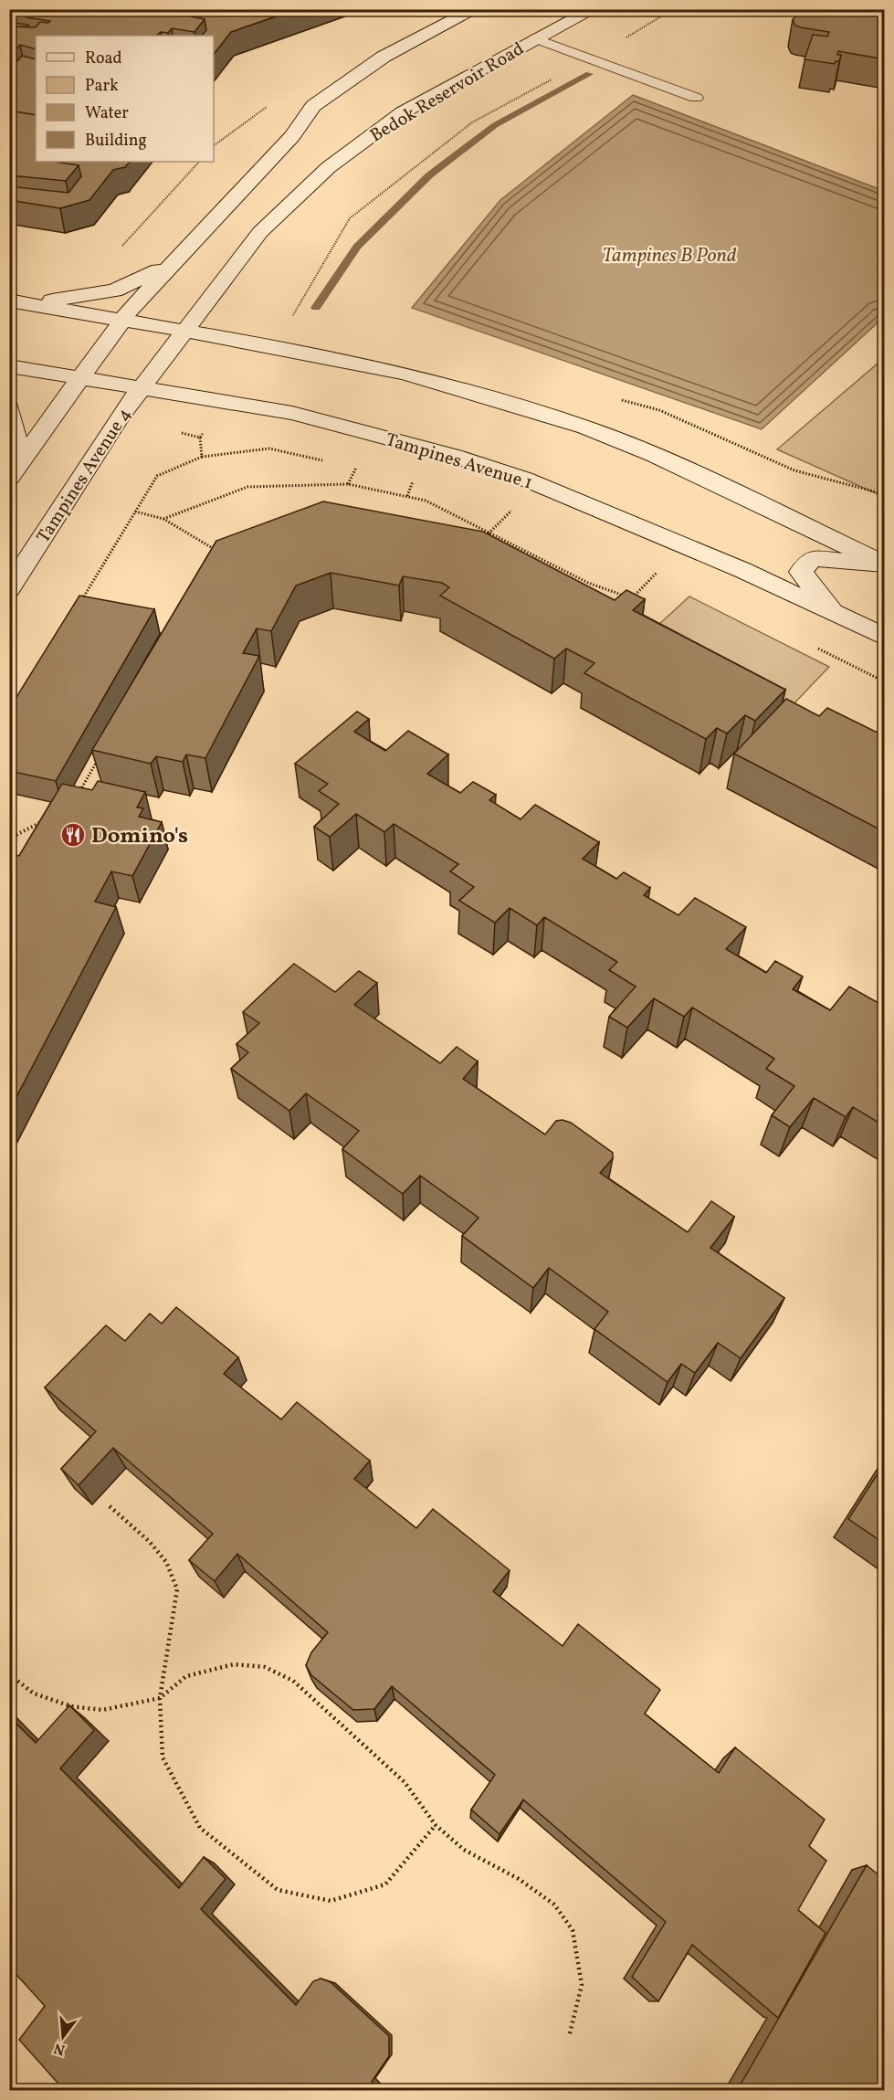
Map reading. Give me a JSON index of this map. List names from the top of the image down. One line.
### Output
{"streets":{"main road":["Bedok Reservoir Road","Tampines Avenue 1","Tampines Avenue 4"]},"crossings":[["Bedok Reservoir Road","Tampines Avenue 1"],["Bedok Reservoir Road","Tampines Avenue 4"],["Tampines Avenue 1","Tampines Avenue 4"]],"water":["Tampines B Pond"],"places":{"restaurant":["Domino's"]},"legend":["Road","Park","Water","Building"],"north":"bottom"}
